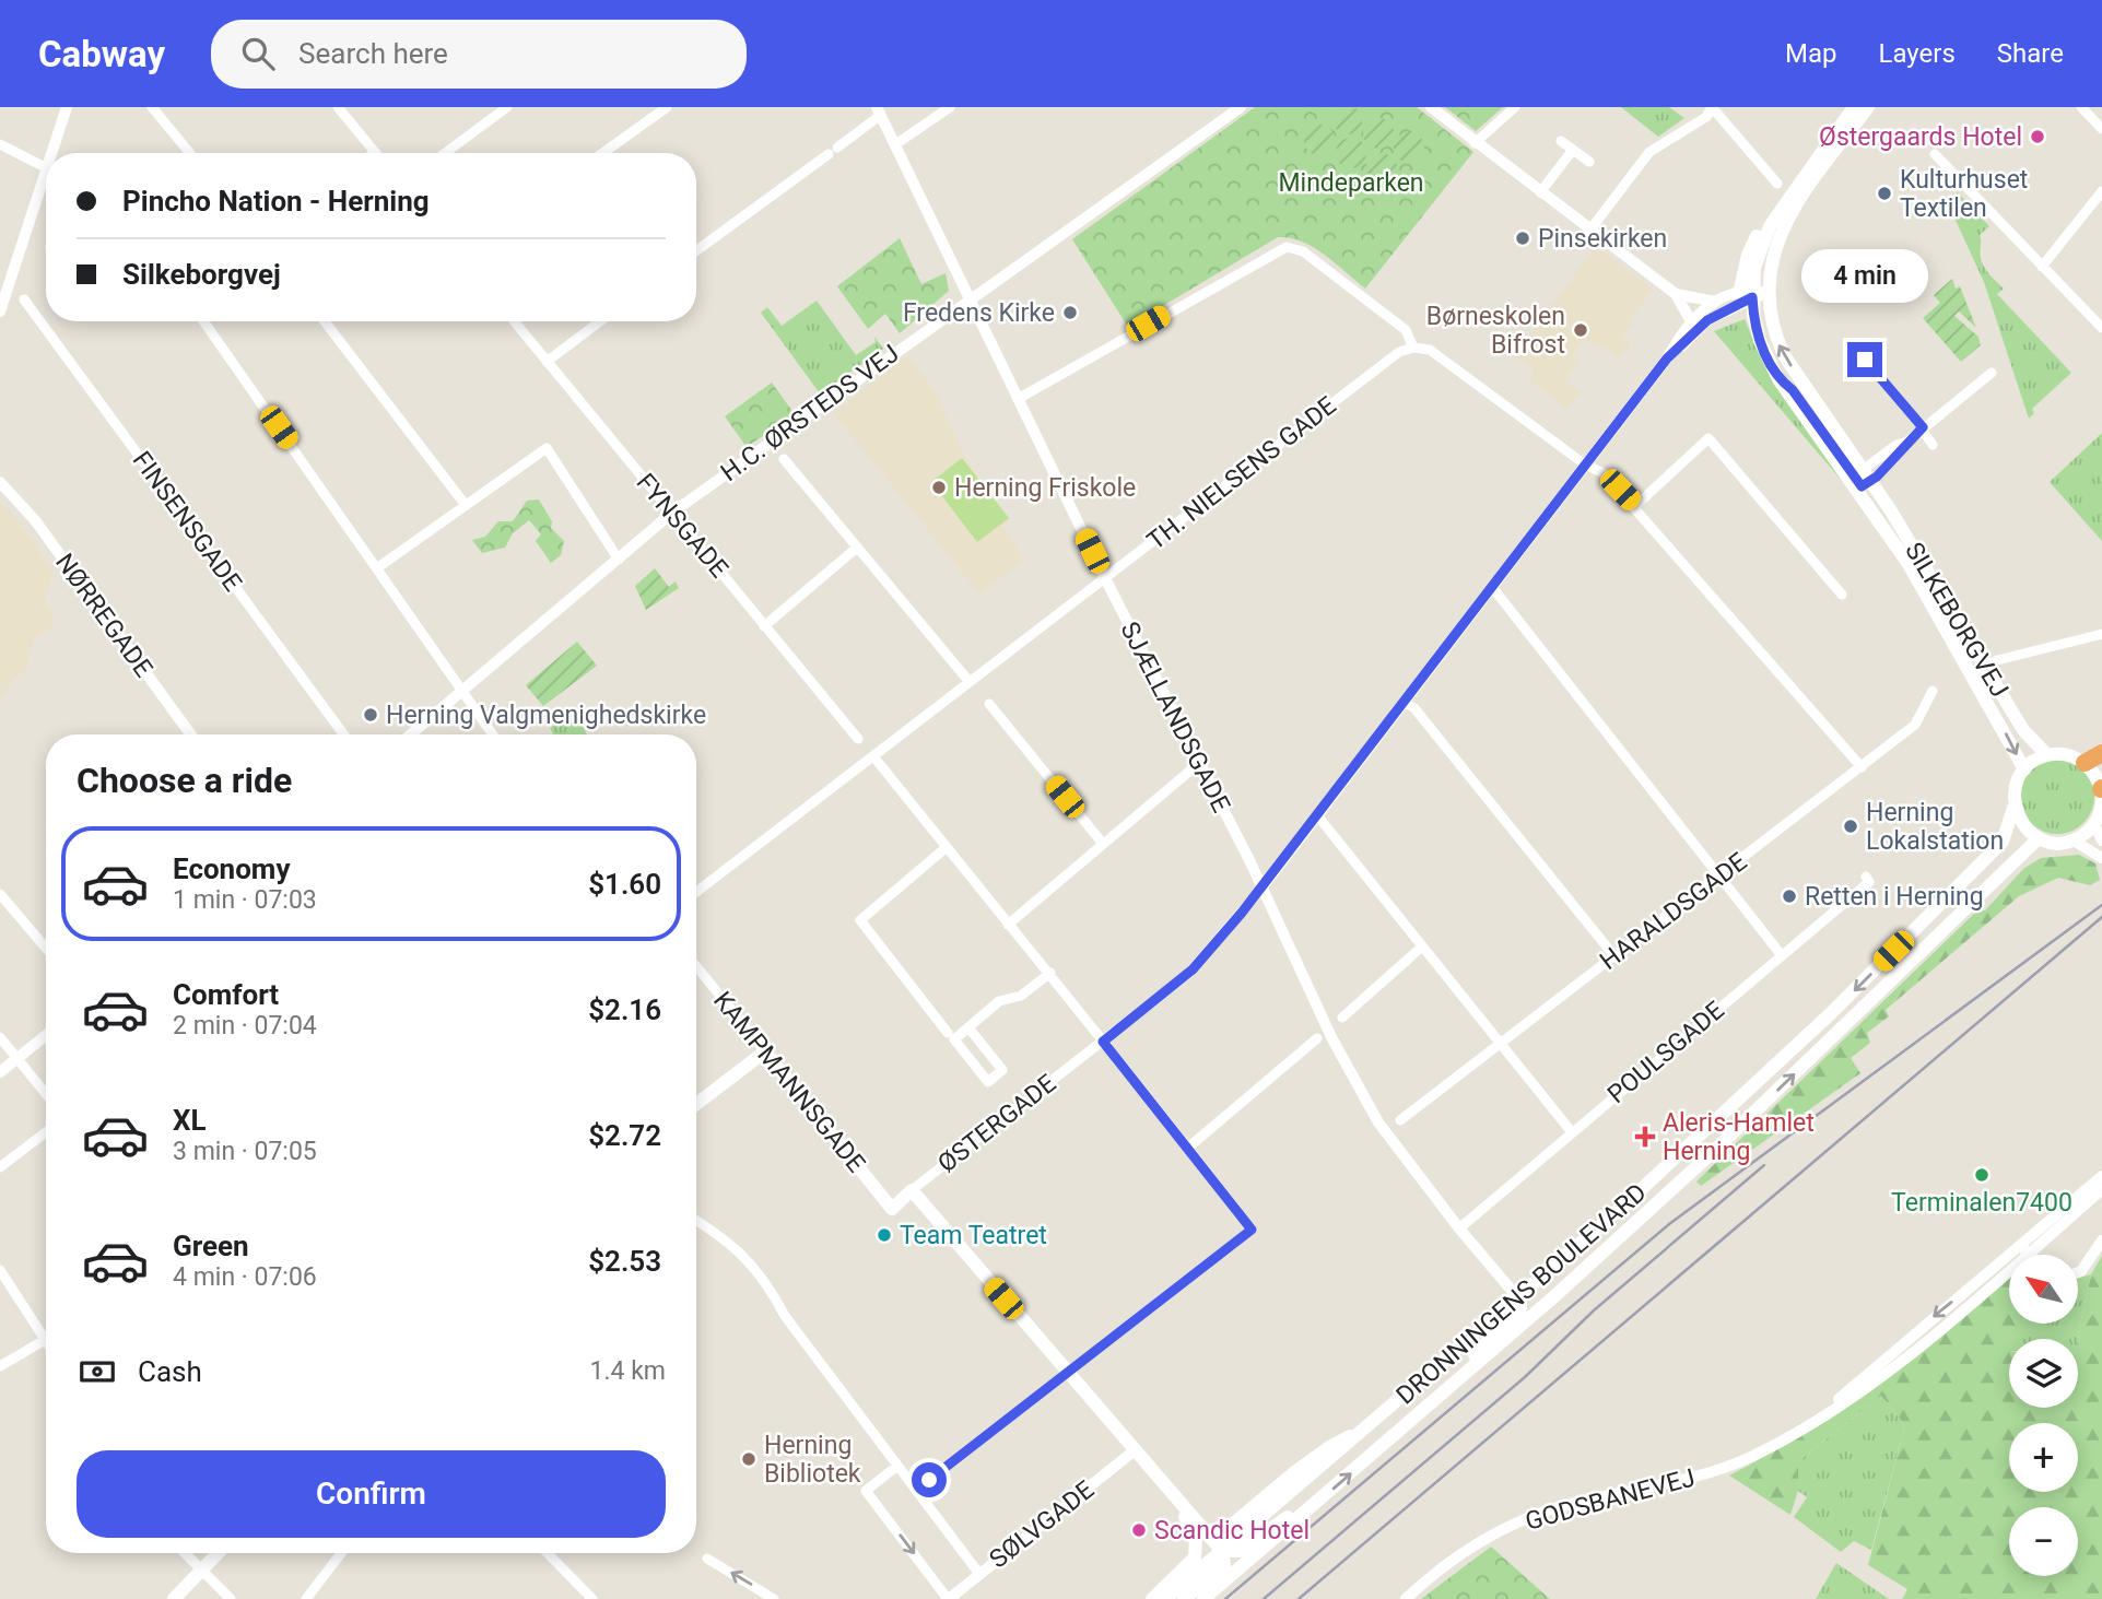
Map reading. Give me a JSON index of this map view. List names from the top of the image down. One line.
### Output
{"streets":{"main road":["SILKEBORGVEJ","KAMPMANNSGADE","ØSTERGADE","DRONNINGENS BOULEVARD"],"street":["H.C. ØRSTEDS VEJ","TH. NIELSENS GADE","FINSENSGADE","FYNSGADE","NØRREGADE","SJÆLLANDSGADE","HARALDSGADE","POULSGADE","GODSBANEVEJ","SØLVGADE"]},"crossings":[["H.C. ØRSTEDS VEJ","FYNSGADE"],["H.C. ØRSTEDS VEJ","SJÆLLANDSGADE"],["TH. NIELSENS GADE","SJÆLLANDSGADE"],["SILKEBORGVEJ","DRONNINGENS BOULEVARD"],["SJÆLLANDSGADE","POULSGADE"],["SJÆLLANDSGADE","DRONNINGENS BOULEVARD"],["KAMPMANNSGADE","ØSTERGADE"]],"parks":["Mindeparken"],"places":{"other":["Østergaards Hotel","Kulturhuset Textilen","Pinsekirken","Fredens Kirke","Børneskolen Bifrost","Herning Friskole","Herning Valgmenighedskirke","Herning Lokalstation","Retten i Herning","Terminalen7400","Team Teatret","Herning Bibliotek","Scandic Hotel"],"health":["Aleris-Hamlet Herning"]},"north":"top left","page":{"header":"Cabway","search":"Search here","nav":["Map","Layers","Share"],"banner":["Pincho Nation - Herning","Silkeborgvej"],"bubble":"4 min","heading":"Choose a ride","list":[{"name":"Economy","note":"1 min · 07:03","value":"$1.60"},{"name":"Comfort","note":"2 min · 07:04","value":"$2.16"},{"name":"XL","note":"3 min · 07:05","value":"$2.72"},{"name":"Green","note":"4 min · 07:06","value":"$2.53"}],"map_buttons":["+","−"],"pay":["Cash","1.4 km"],"buttons":"Confirm"}}
